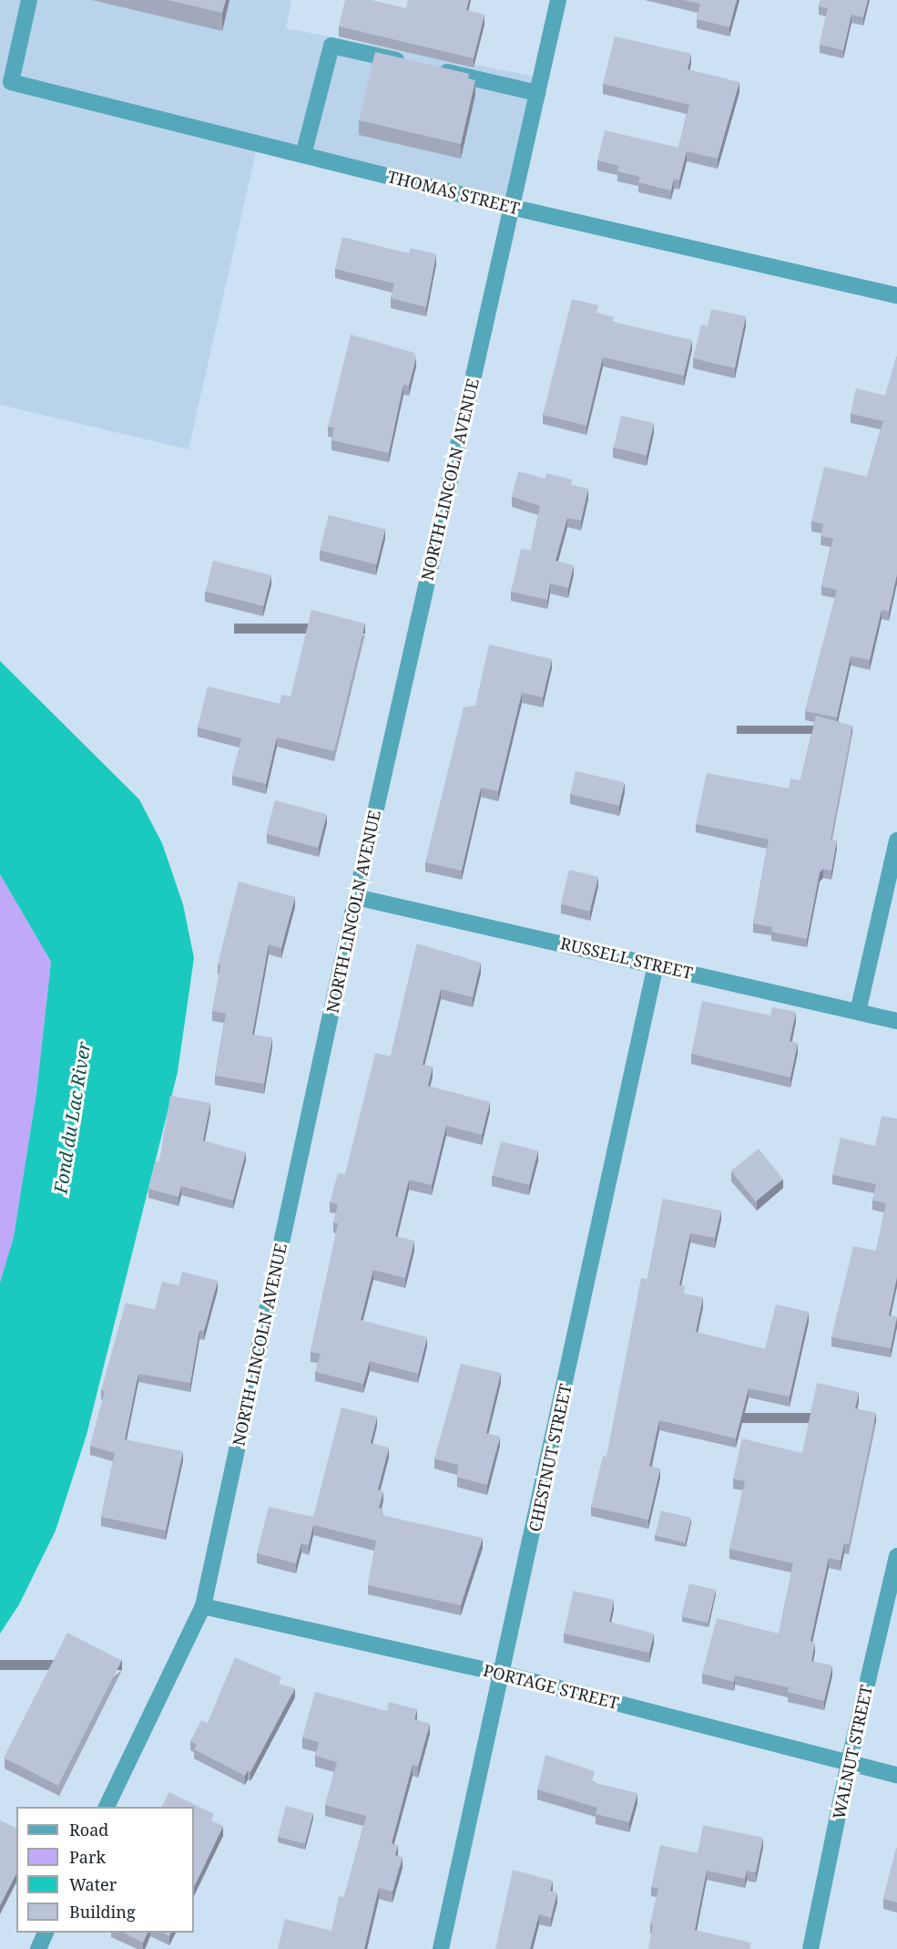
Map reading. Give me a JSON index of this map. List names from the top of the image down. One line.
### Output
{"streets":{"street":["THOMAS STREET","NORTH LINCOLN AVENUE","RUSSELL STREET","CHESTNUT STREET","PORTAGE STREET","WALNUT STREET"]},"crossings":[["THOMAS STREET","NORTH LINCOLN AVENUE"],["NORTH LINCOLN AVENUE","RUSSELL STREET"],["NORTH LINCOLN AVENUE","PORTAGE STREET"],["RUSSELL STREET","CHESTNUT STREET"],["CHESTNUT STREET","PORTAGE STREET"],["PORTAGE STREET","WALNUT STREET"]],"water":["Fond du Lac River"],"legend":["Road","Park","Water","Building"]}
